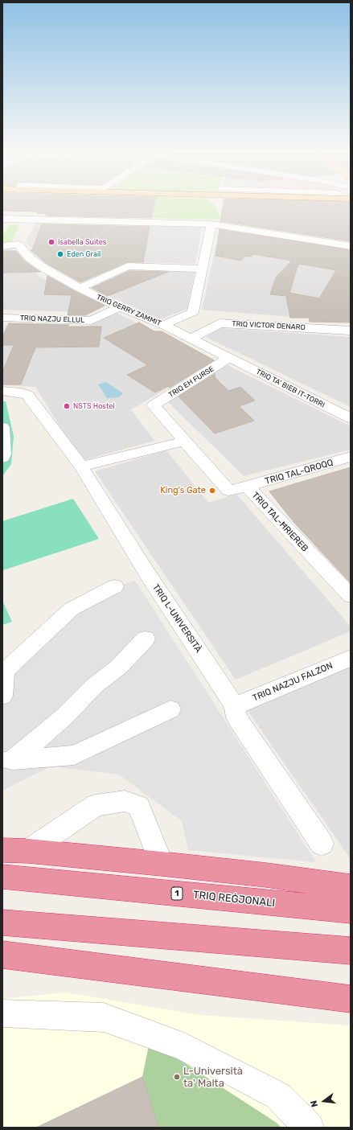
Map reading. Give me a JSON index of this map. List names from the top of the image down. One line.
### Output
{"streets":{"highway":["1","TRIQ REĠJONALI"],"street":["TRIQ GERRY ZAMMIT","TRIQ NAZJU ELLUL","TRIQ VICTOR DENARO","TRIQ EH FURSE","TRIQ TA' BIEB IT-TORRI","TRIQ TAL-QROQQ","TRIQ TAL-ĦRIEREB","TRIQ L-UNIVERSITÀ","TRIQ NAZJU FALZON"]},"crossings":[["TRIQ GERRY ZAMMIT","TRIQ NAZJU ELLUL"],["TRIQ GERRY ZAMMIT","TRIQ VICTOR DENARO"],["TRIQ GERRY ZAMMIT","TRIQ EH FURSE"],["TRIQ GERRY ZAMMIT","TRIQ TA' BIEB IT-TORRI"],["TRIQ EH FURSE","TRIQ TA' BIEB IT-TORRI"],["TRIQ EH FURSE","TRIQ TAL-ĦRIEREB"],["TRIQ TAL-QROQQ","TRIQ TAL-ĦRIEREB"],["TRIQ L-UNIVERSITÀ","TRIQ NAZJU FALZON"]],"places":["Isabella Suites","Eden Grail","NSTS Hostel","King's Gate","L-Università ta' Malta"],"north":"left"}
